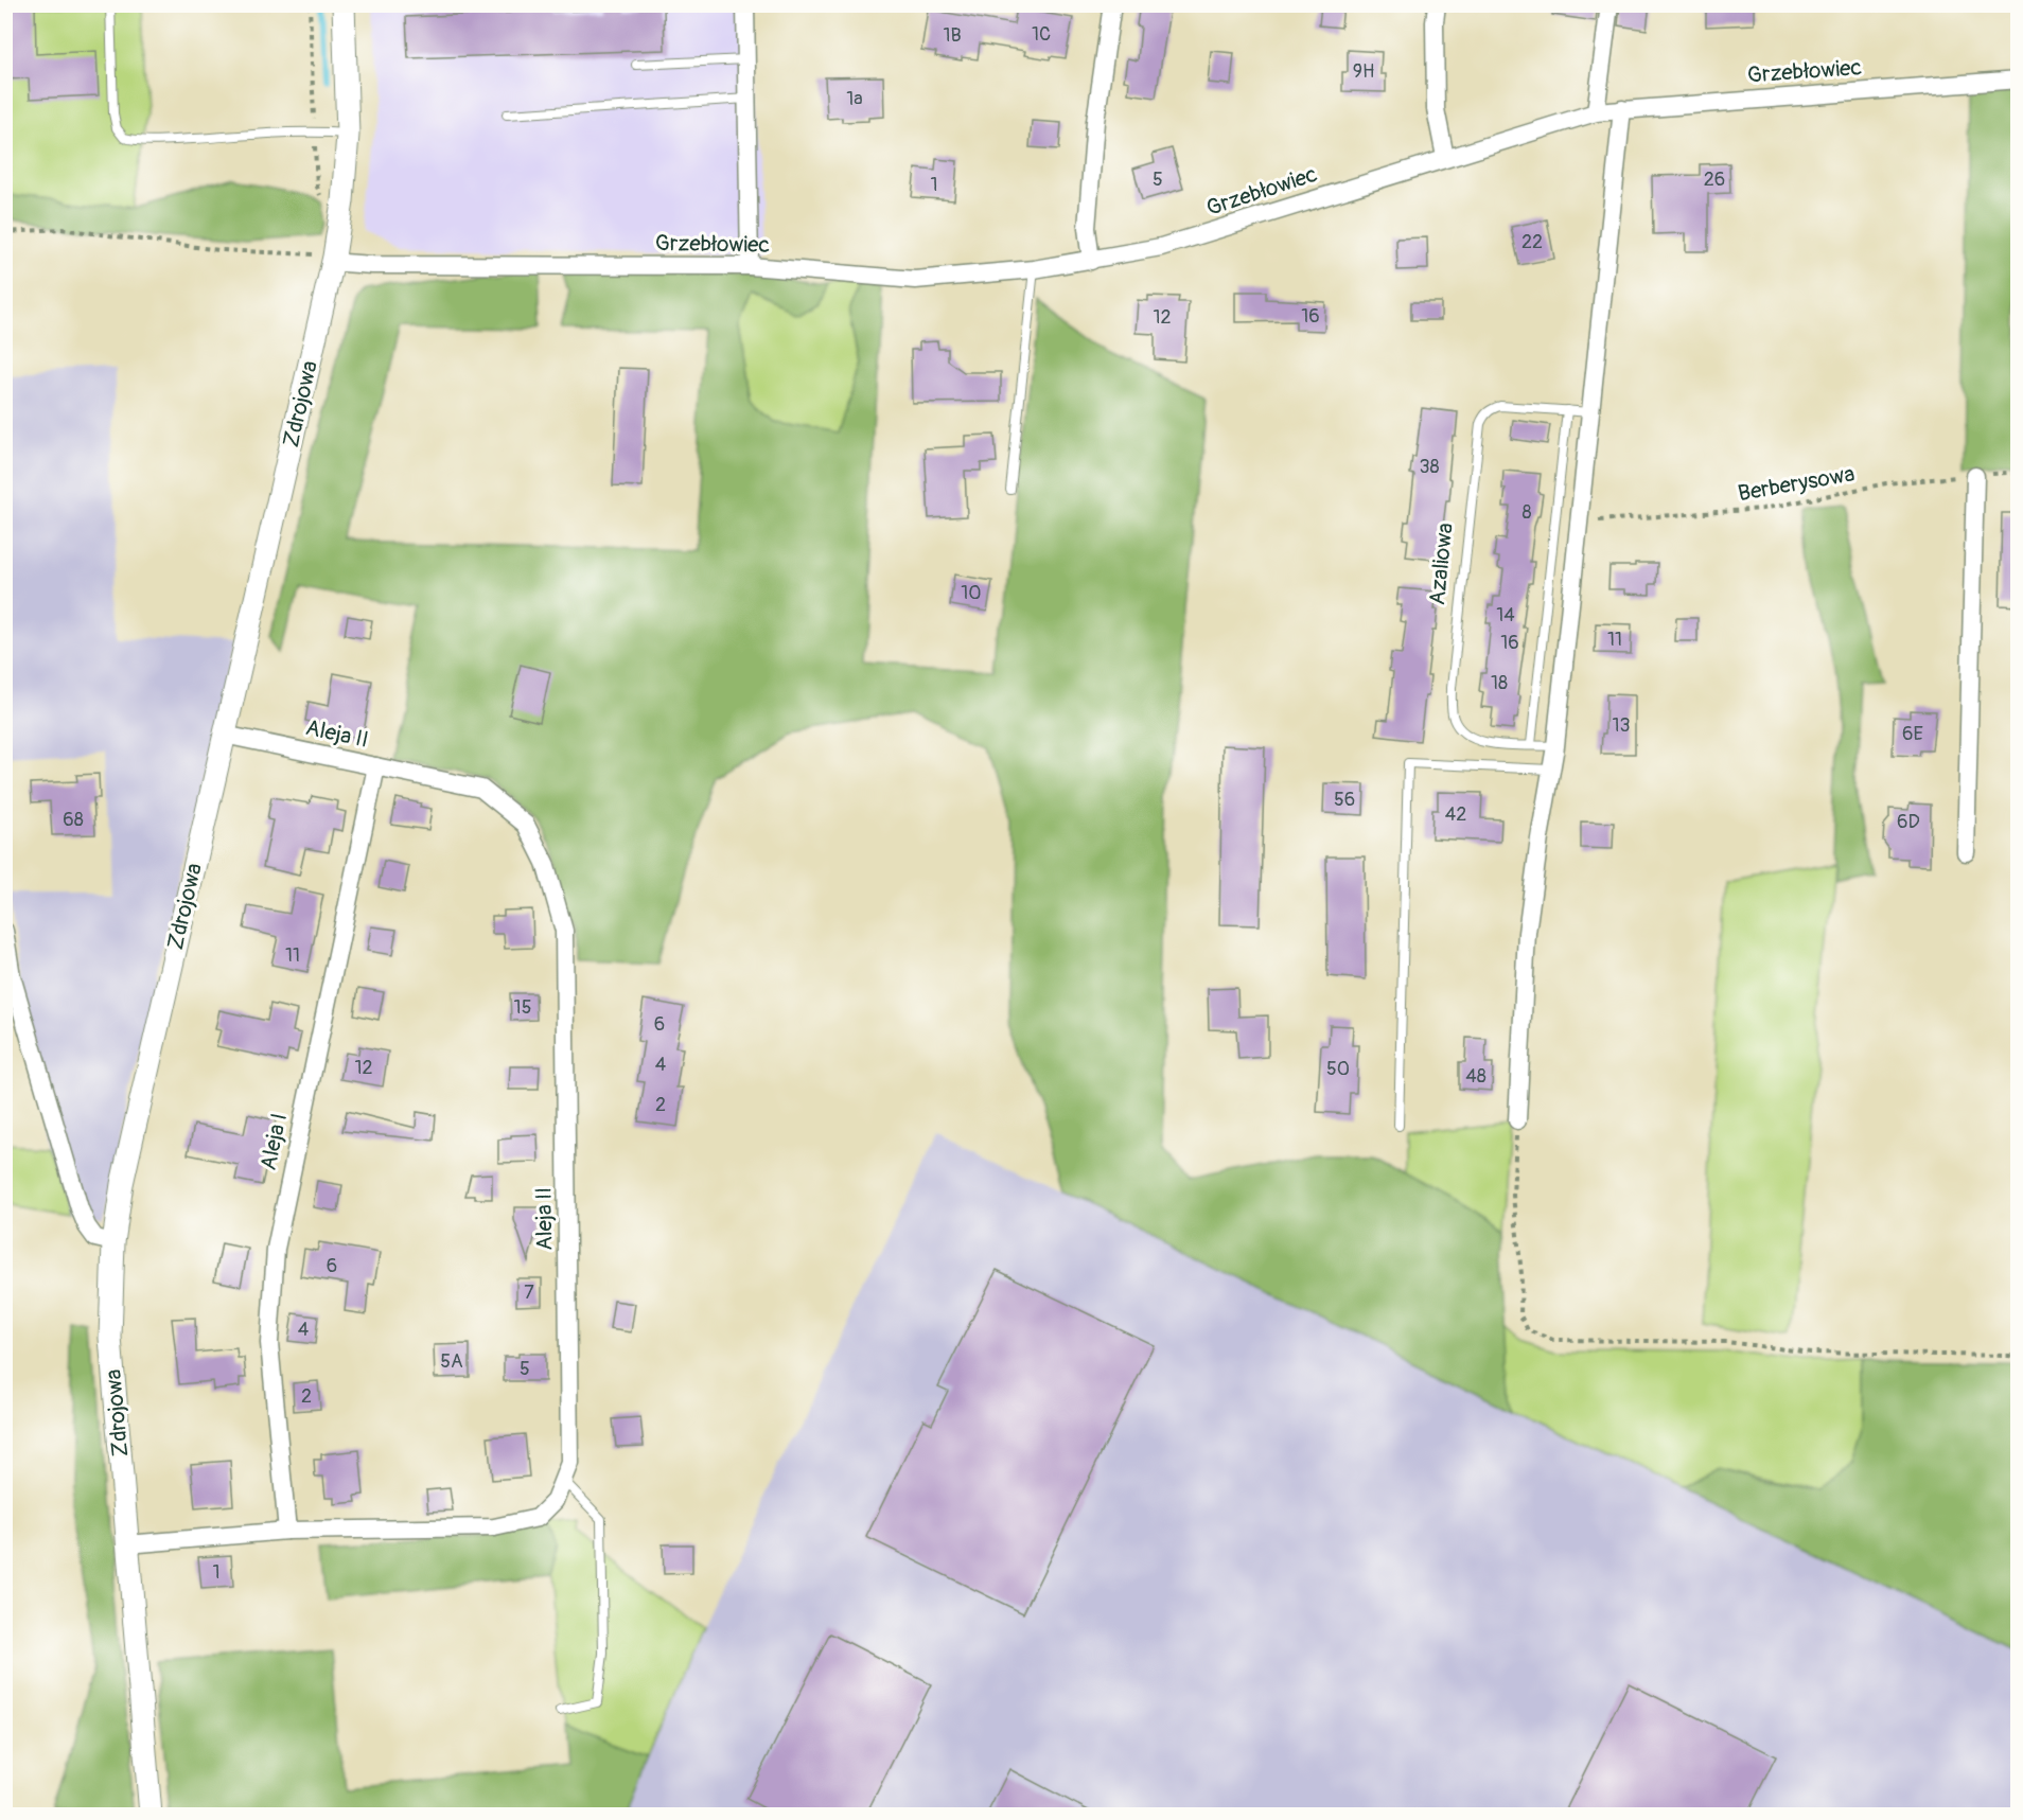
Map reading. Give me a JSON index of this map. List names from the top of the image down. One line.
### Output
{"streets":{"street":["Grzebłowiec","Zdrojowa","Aleja II","Aleja I"],"lane":["Azaliowa"],"path":["Berberysowa"]},"crossings":[["Grzebłowiec","Zdrojowa"],["Zdrojowa","Aleja II"],["Aleja II","Aleja I"]],"house_numbers":["1C","1B","9H","1a","5","26","1","22","16","12","38","8","10","14","11","16","18","13","6E","56","42","68","6D","11","15","6","4","12","50","48","2","6","7","4","5A","5","2","1"]}
